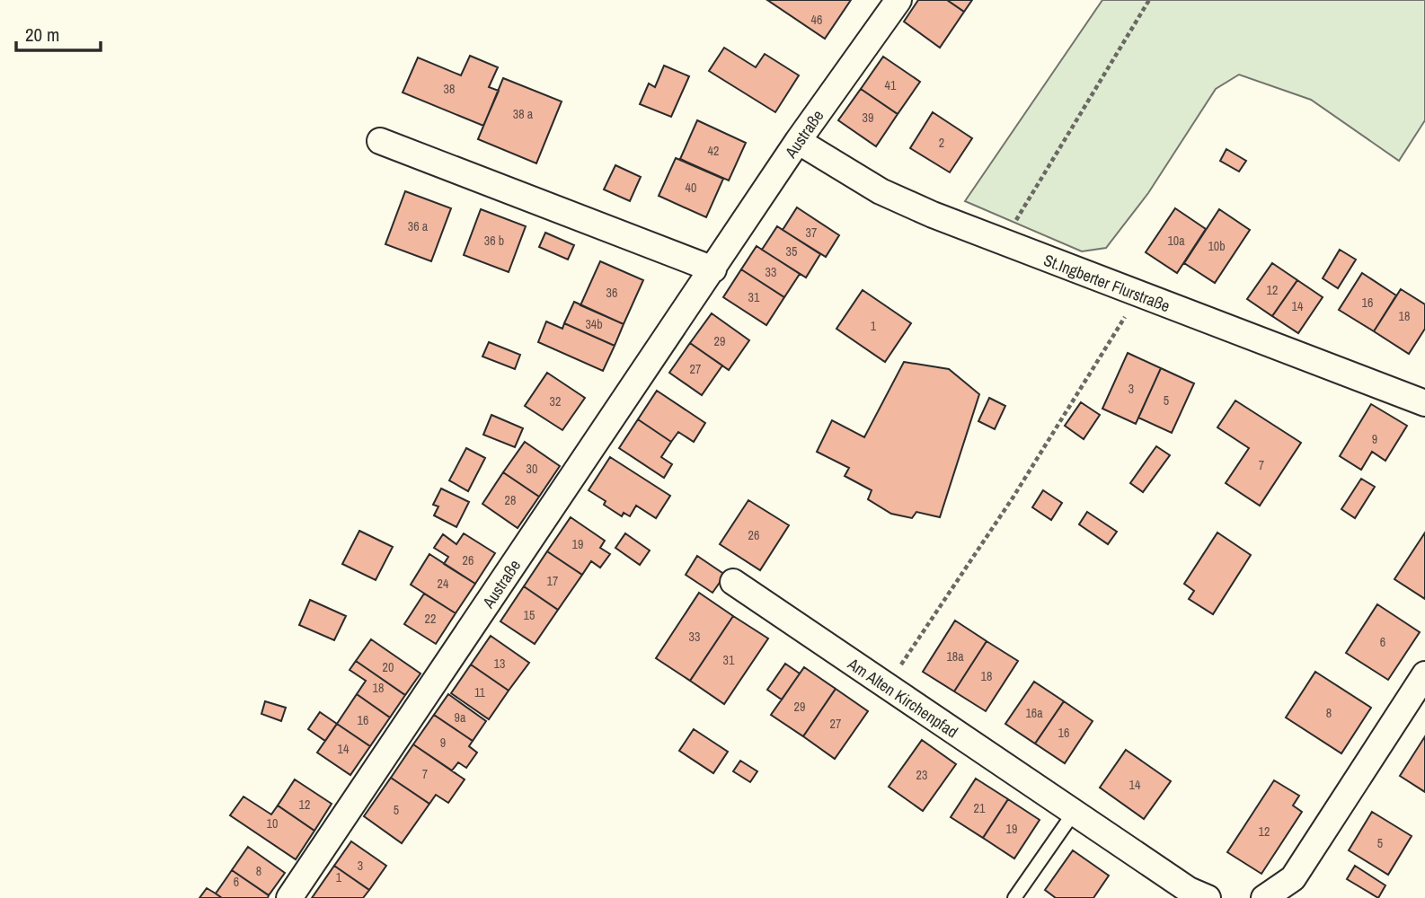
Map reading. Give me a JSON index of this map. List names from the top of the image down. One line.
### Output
{"streets":{"street":["Austraße","St.Ingberter Flurstraße","Am Alten Kirchenpfad"]},"crossings":[["Austraße","St.Ingberter Flurstraße"]],"house_numbers":["46","41","38","38 a","39","2","42","40","36 a","37","36 b","10a","10b","35","33","12","36","31","16","14","18","34b","1","29","27","3","5","32","9","7","30","28","26","19","26","17","24","15","22","33","6","18a","31","13","20","18","18","11","29","16a","8","9a","16","27","16","9","14","7","23","14","12","21","5","10","19","12","5","3","8","1","6"],"scale_bar":"20 m"}
